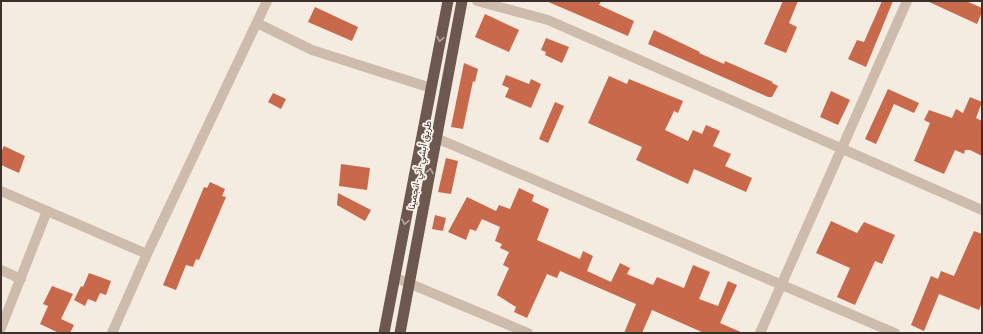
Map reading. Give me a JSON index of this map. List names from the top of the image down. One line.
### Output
{"streets":{"highway":["طريق أبشي-أتي-انجمينا"]}}
